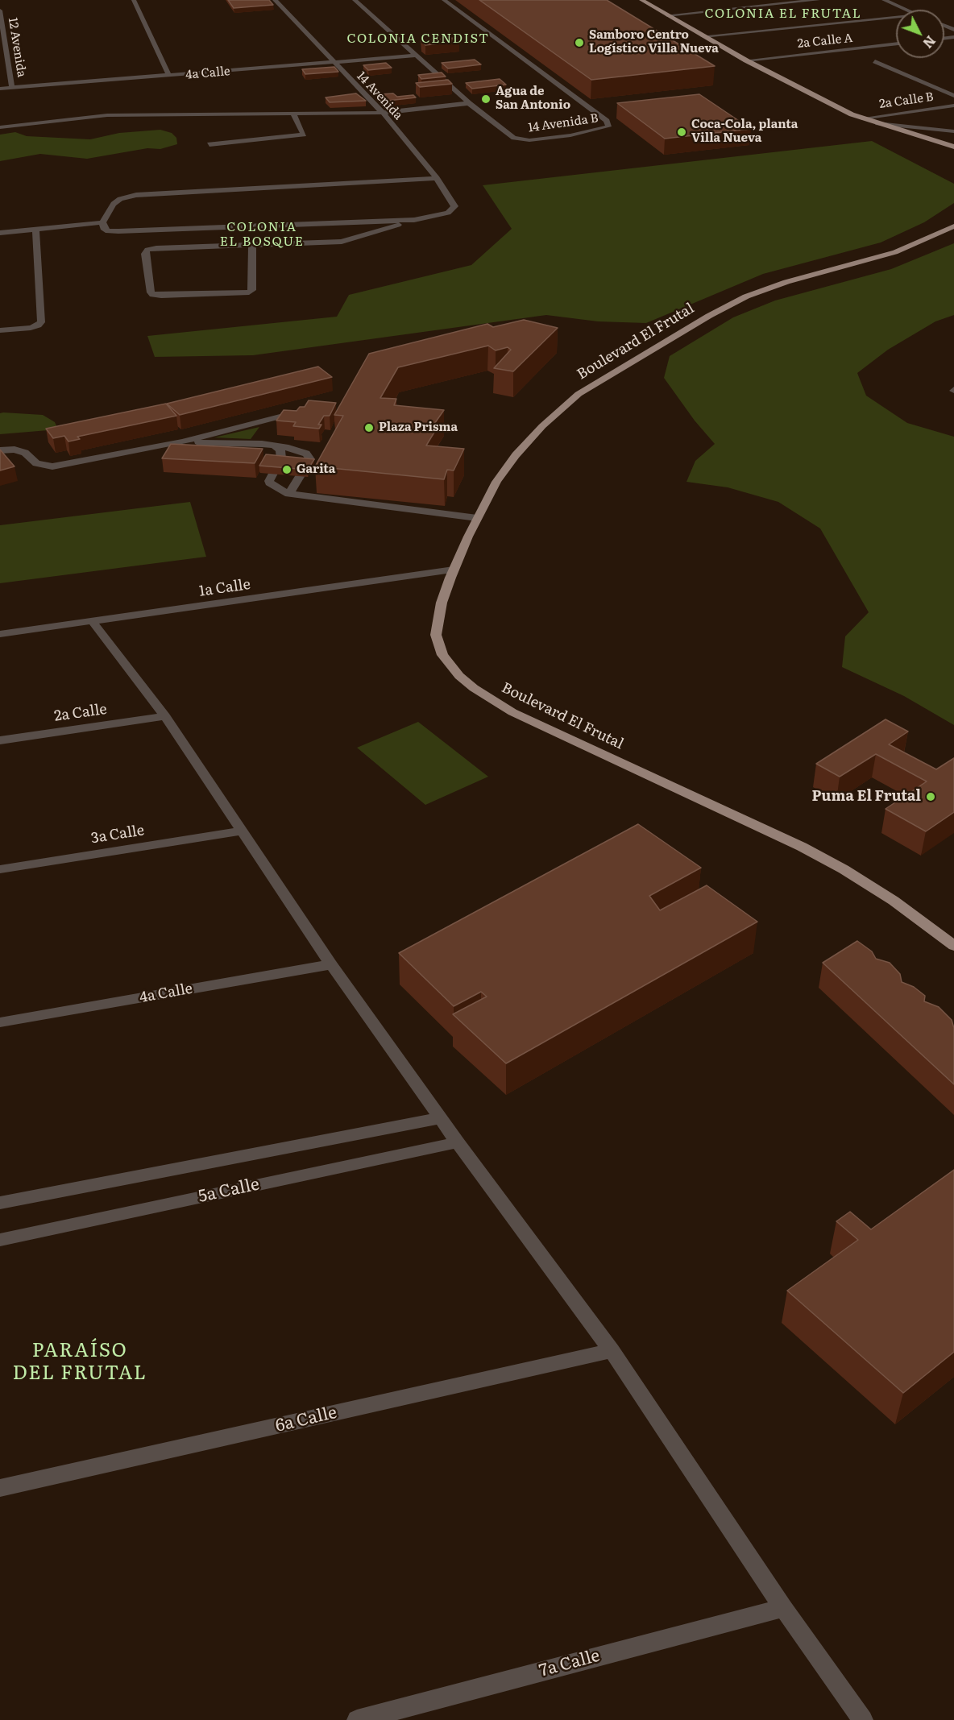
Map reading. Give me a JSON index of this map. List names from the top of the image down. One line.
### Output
{"streets":{"main road":["Boulevard El Frutal"],"street":["2a Calle A","12 Avenida","4a Calle","14 Avenida","2a Calle B","14 Avenida B","1a Calle","2a Calle","3a Calle","5a Calle","6a Calle","7a Calle"]},"crossings":[["12 Avenida","4a Calle"],["4a Calle","14 Avenida"],["Boulevard El Frutal","1a Calle"]],"districts":["COLONIA EL FRUTAL","COLONIA CENDIST","COLONIA EL BOSQUE","PARAÍSO DEL FRUTAL"],"places":["Samboro Centro Logístico Villa Nueva","Agua de San Antonio","Coca-Cola, planta Villa Nueva","Plaza Prisma","Garita","Puma El Frutal"],"north":"bottom right"}
